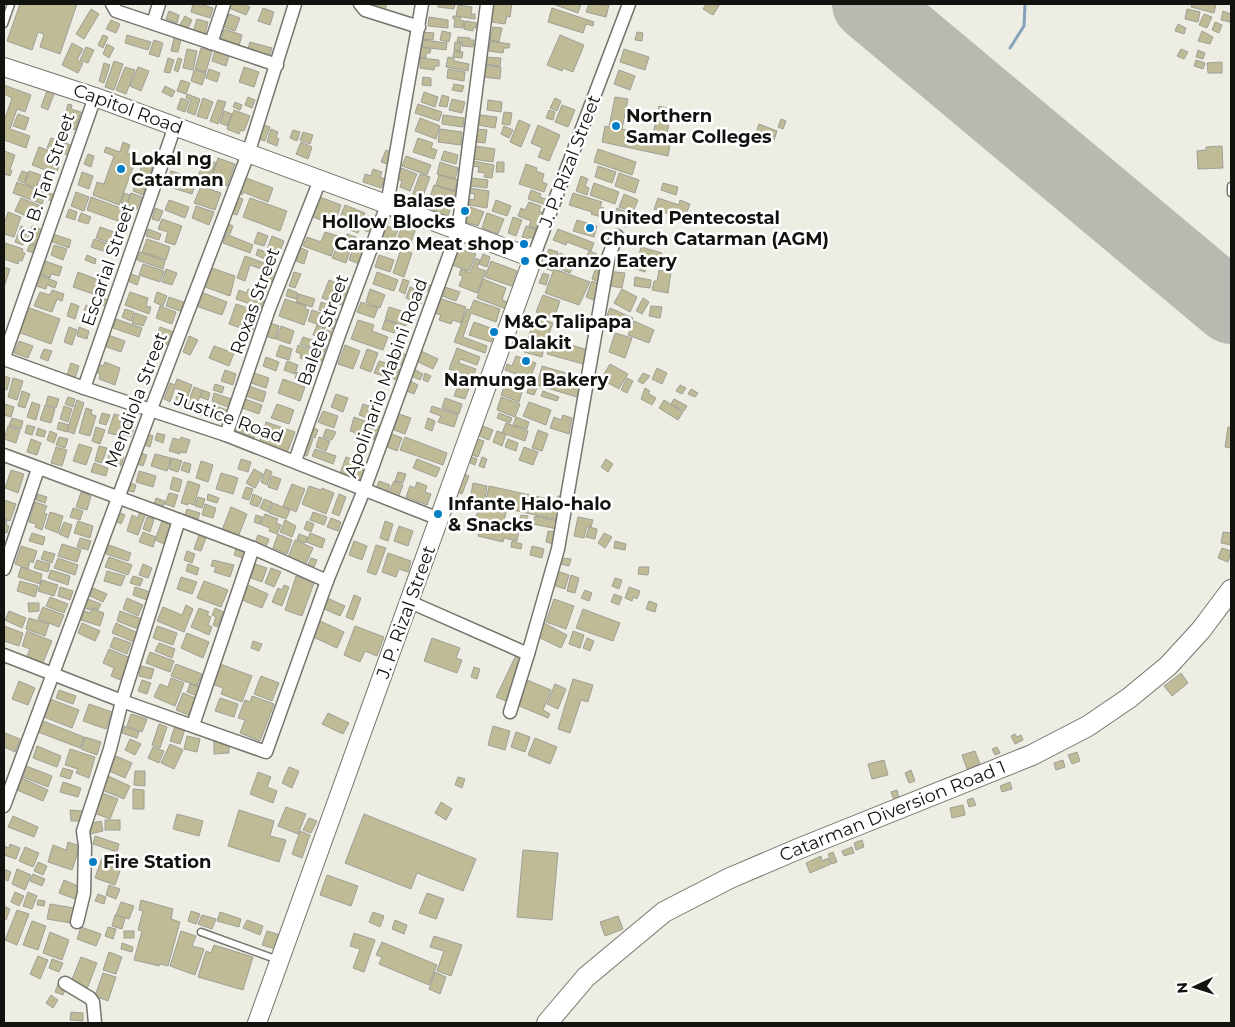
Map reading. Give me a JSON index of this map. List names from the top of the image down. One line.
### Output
{"streets":{"main road":["Catarman Diversion Road 1"],"street":["Capitol Road","J. P. Rizal Street","G. B. Tan Street","Escarial Street","Roxas Street","Balete Street","Apolinario Mabini Road","Mendiola Street","Justice Road"]},"crossings":[["Capitol Road","J. P. Rizal Street"],["Capitol Road","G. B. Tan Street"],["Capitol Road","Escarial Street"],["Capitol Road","Roxas Street"],["Capitol Road","Balete Street"],["Capitol Road","Apolinario Mabini Road"],["Capitol Road","Mendiola Street"],["J. P. Rizal Street","Justice Road"],["G. B. Tan Street","Justice Road"],["Escarial Street","Justice Road"],["Roxas Street","Justice Road"],["Balete Street","Justice Road"],["Apolinario Mabini Road","Justice Road"],["Mendiola Street","Justice Road"]],"places":["Northern Samar Colleges","Lokal ng Catarman","Balase Hollow Blocks","United Pentecostal Church Catarman (AGM)","Caranzo Meat shop","Caranzo Eatery","M&C Talipapa Dalakit","Namunga Bakery","Infante Halo-halo & Snacks","Fire Station"],"north":"left"}
